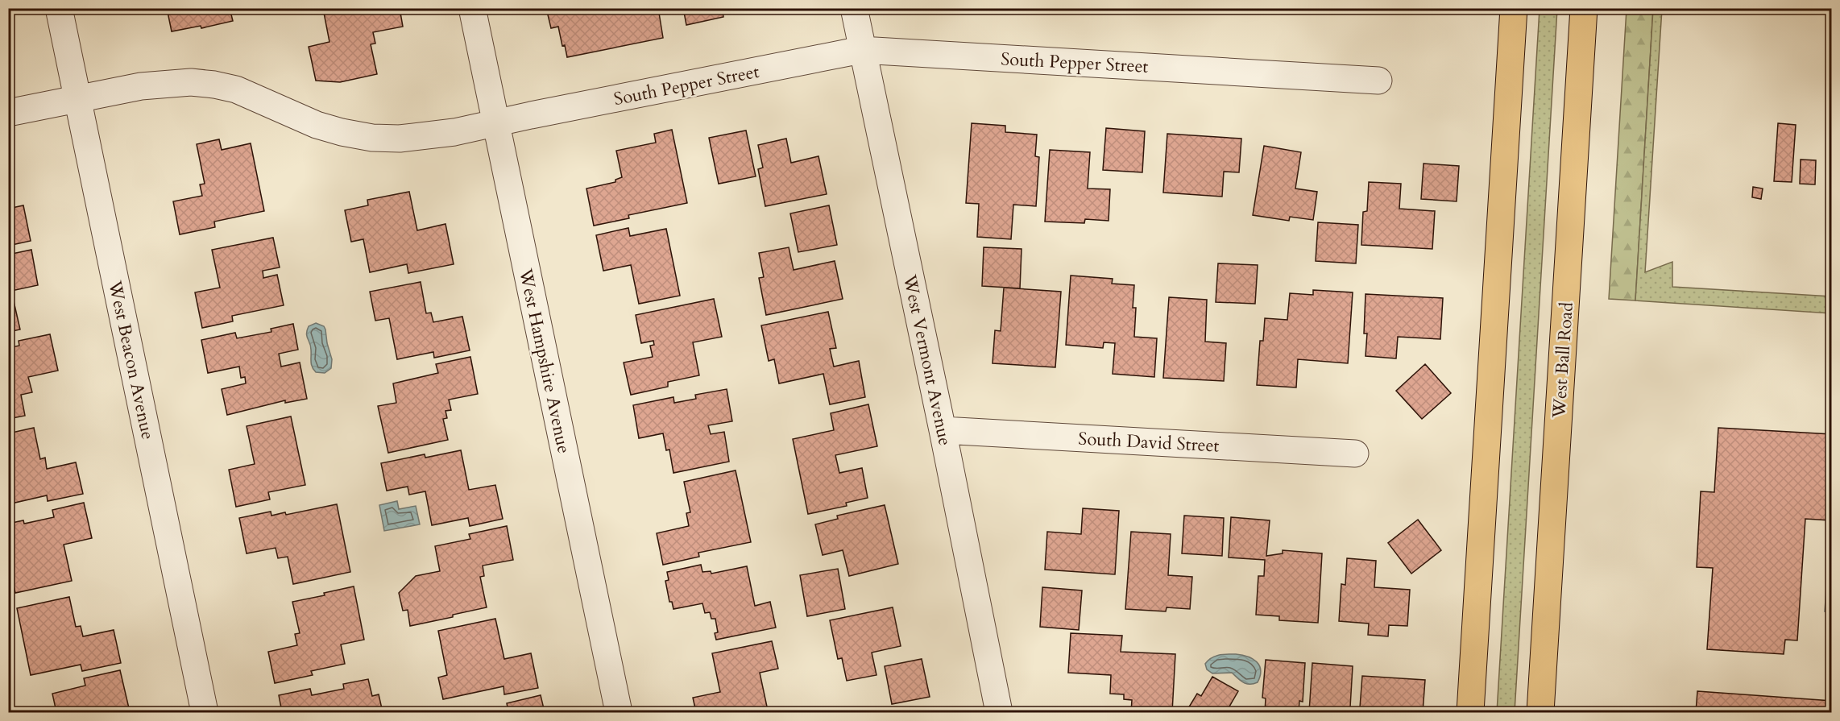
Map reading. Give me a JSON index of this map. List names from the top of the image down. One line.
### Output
{"streets":{"main road":["West Ball Road"],"street":["South Pepper Street","West Beacon Avenue","West Vermont Avenue","West Hampshire Avenue","South David Street"]},"crossings":[["South Pepper Street","West Beacon Avenue"],["South Pepper Street","West Vermont Avenue"],["South Pepper Street","West Hampshire Avenue"],["West Vermont Avenue","South David Street"]]}
